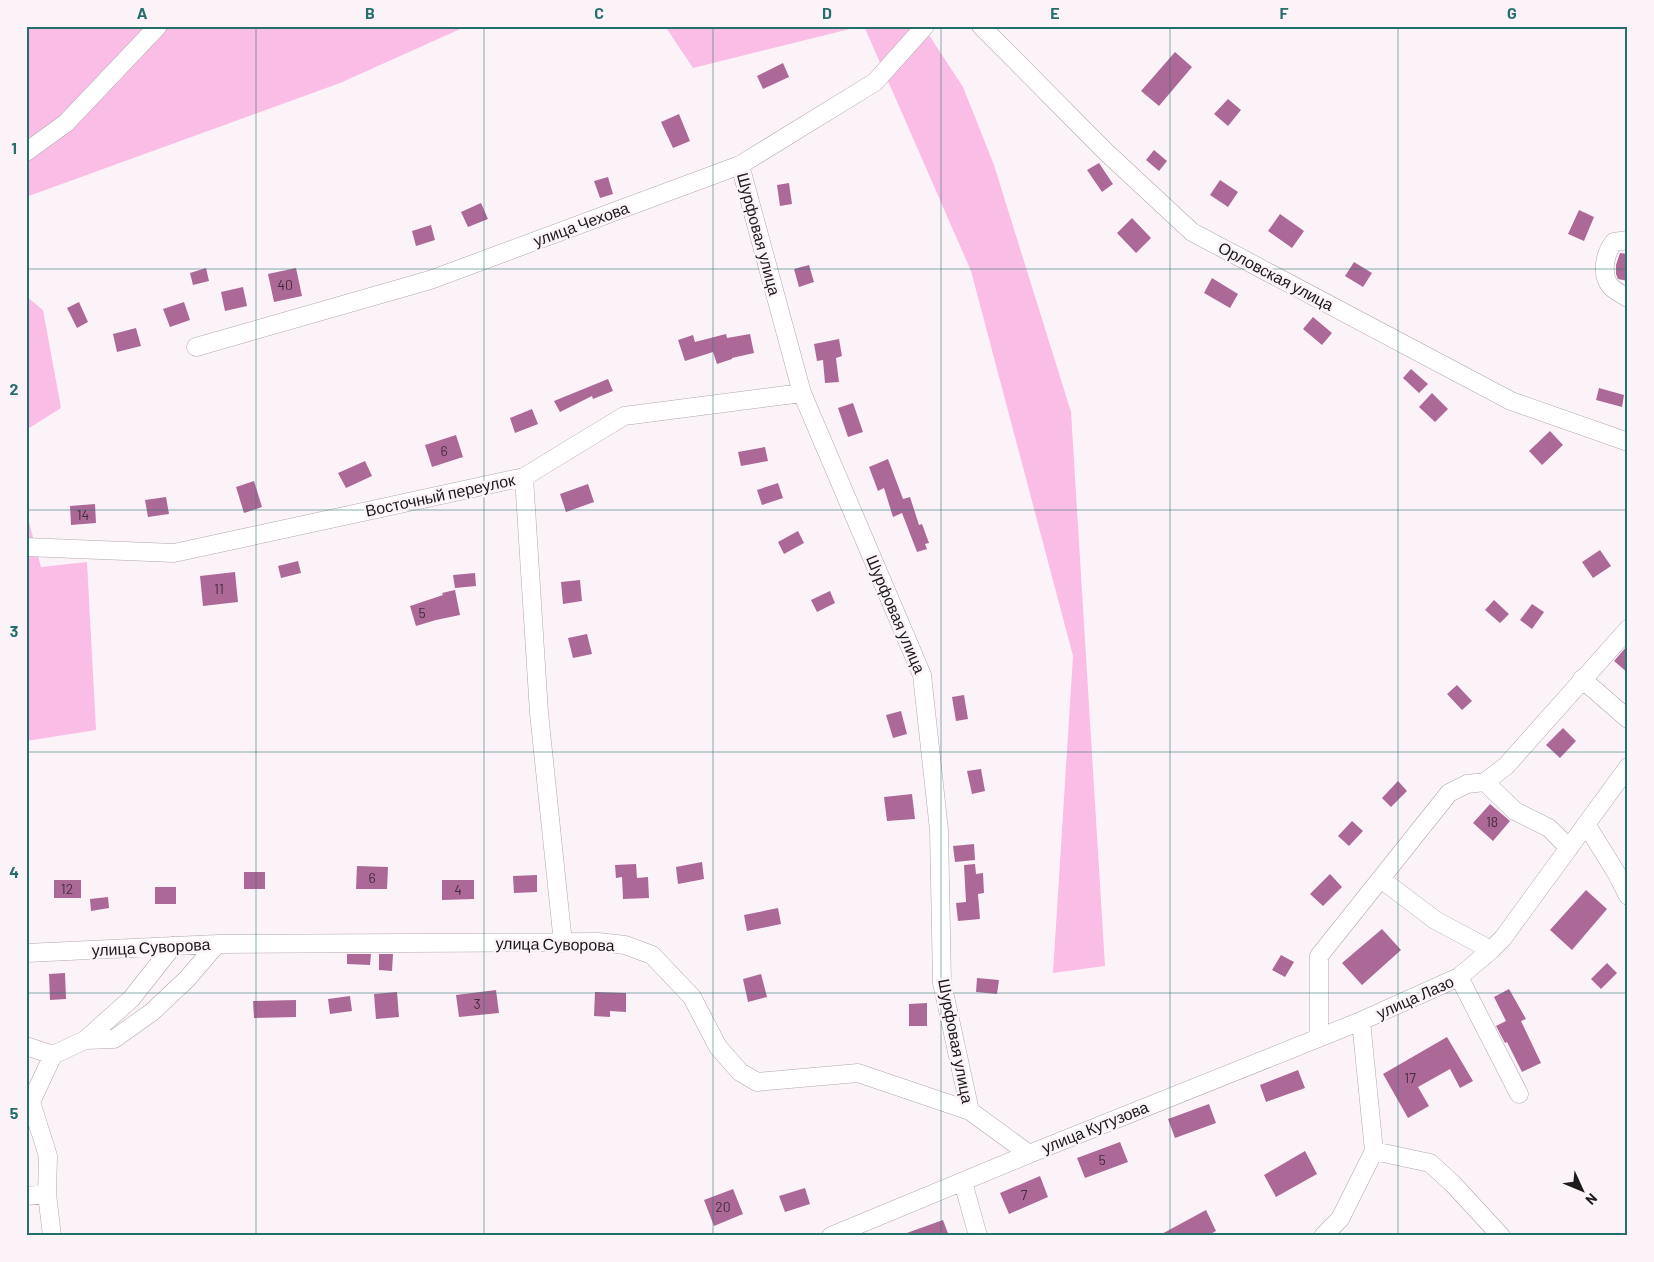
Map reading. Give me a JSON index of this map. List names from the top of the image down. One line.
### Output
{"streets":{"street":["улица Чехова","Шурфовая улица","Орловская улица","Восточный переулок","улица Суворова","улица Лазо","улица Кутузова"]},"crossings":[["улица Чехова","Шурфовая улица"],["Шурфовая улица","Восточный переулок"],["Шурфовая улица","улица Суворова"],["улица Суворова","улица Кутузова"],["улица Лазо","улица Кутузова"]],"house_numbers":["40","6","14","11","5","18","6","12","4","3","17","5","7","20"],"north":"bottom right","grid":{"columns":["A","B","C","D","E","F","G"],"rows":["1","2","3","4","5"]}}
